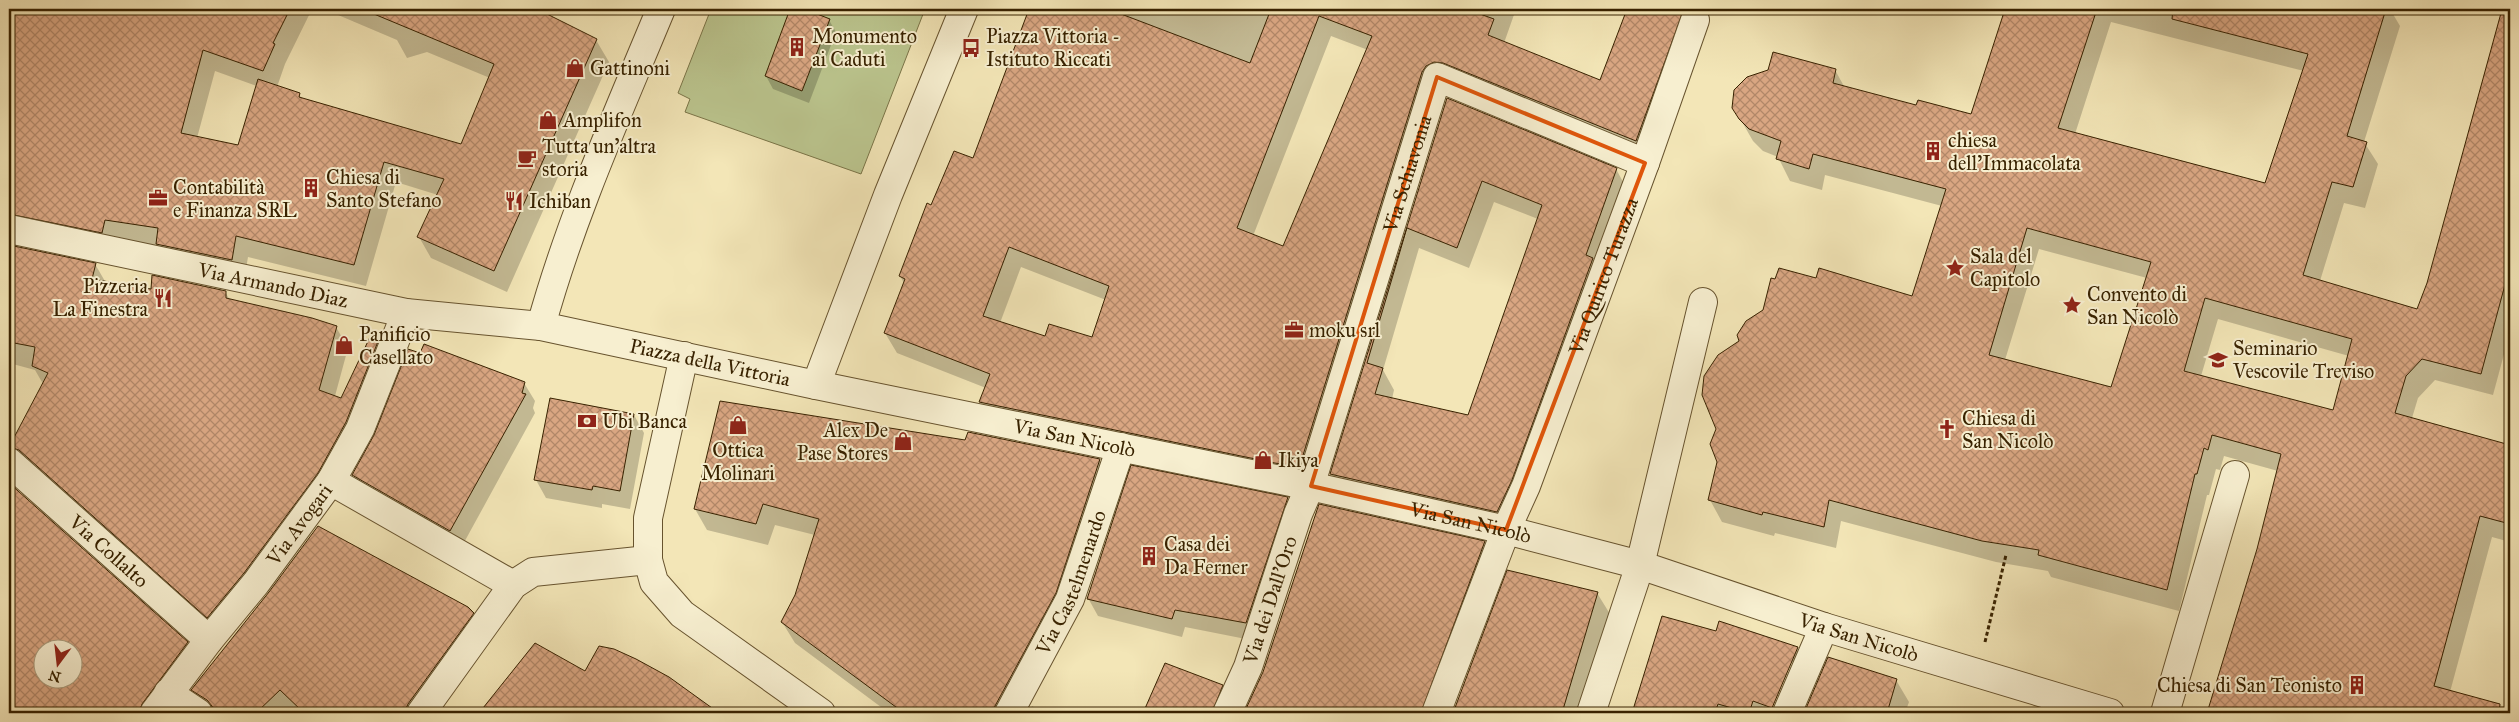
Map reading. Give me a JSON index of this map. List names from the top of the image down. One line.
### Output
{"streets":{"street":["Via Schiavonia","Via Quirico Turazza","Via Armando Diaz","Piazza della Vittoria","Via San Nicolò","Via Avogari","Via Collalto","Via Castelmenardo","Via dei Dall'Oro"]},"crossings":[["Via Schiavonia","Via Quirico Turazza"],["Via Schiavonia","Via San Nicolò"],["Via Schiavonia","Via dei Dall'Oro"],["Via Quirico Turazza","Via San Nicolò"],["Via Armando Diaz","Piazza della Vittoria"],["Via Armando Diaz","Via Avogari"],["Piazza della Vittoria","Via San Nicolò"],["Via San Nicolò","Via Castelmenardo"],["Via San Nicolò","Via dei Dall'Oro"],["Via Avogari","Via Collalto"]],"places":{"building":["Monumento ai Caduti","chiesa dell'Immacolata","Chiesa di Santo Stefano","Casa dei Da Ferner","Chiesa di San Teonisto"],"bus stop":["Piazza Vittoria - Istituto Riccati"],"shop":["Gattinoni","Amplifon","Panificio Casellato","Ottica Molinari","Alex De Pase Stores","Ikiya"],"cafe":["Tutta un'altra storia"],"office":["Contabilità e Finanza SRL","moku srl"],"restaurant":["Ichiban","Pizzeria La Finestra"],"place":["Sala del Capitolo","Convento di San Nicolò"],"school or university":["Seminario Vescovile Treviso"],"bank":["Ubi Banca"],"church":["Chiesa di San Nicolò"]},"north":"bottom"}
